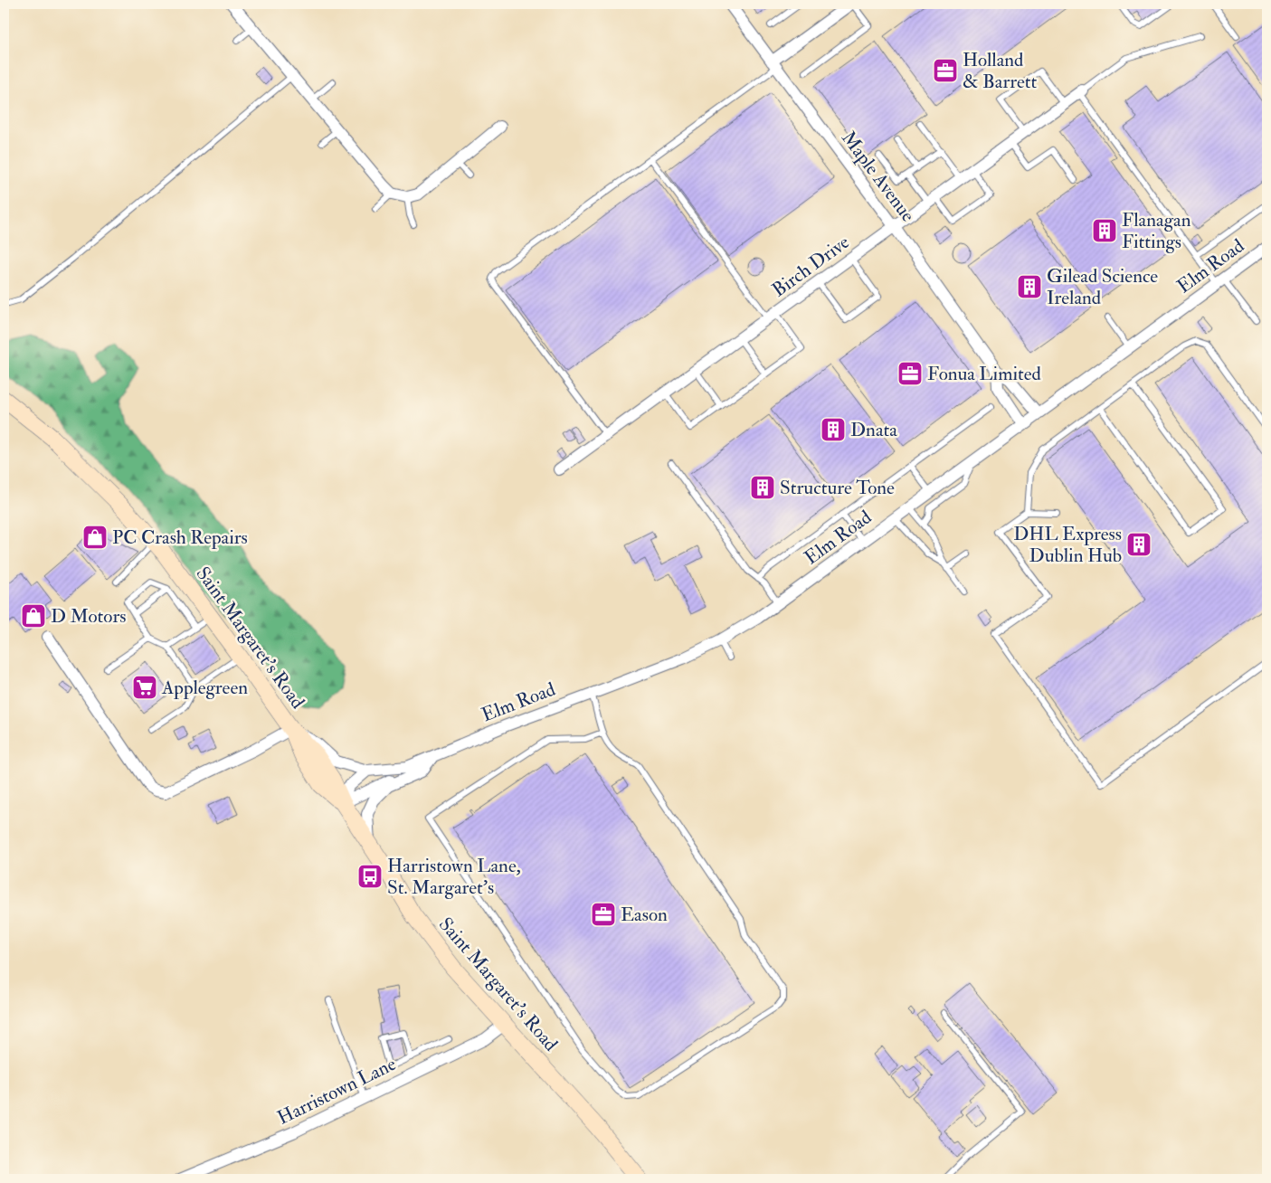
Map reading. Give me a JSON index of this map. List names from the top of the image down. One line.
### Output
{"streets":{"main road":["Saint Margaret's Road"],"street":["Maple Avenue","Birch Drive","Elm Road","Harristown Lane"]},"crossings":[["Maple Avenue","Birch Drive"],["Maple Avenue","Elm Road"],["Elm Road","Saint Margaret's Road"],["Saint Margaret's Road","Harristown Lane"]],"places":{"office":["Holland & Barrett","Fonua Limited","Eason"],"building":["Flanagan Fittings","Gilead Science Ireland","Dnata","Structure Tone","DHL Express Dublin Hub"],"shop":["PC Crash Repairs","D Motors"],"supermarket":["Applegreen"],"bus stop":["Harristown Lane, St. Margaret's"]}}
